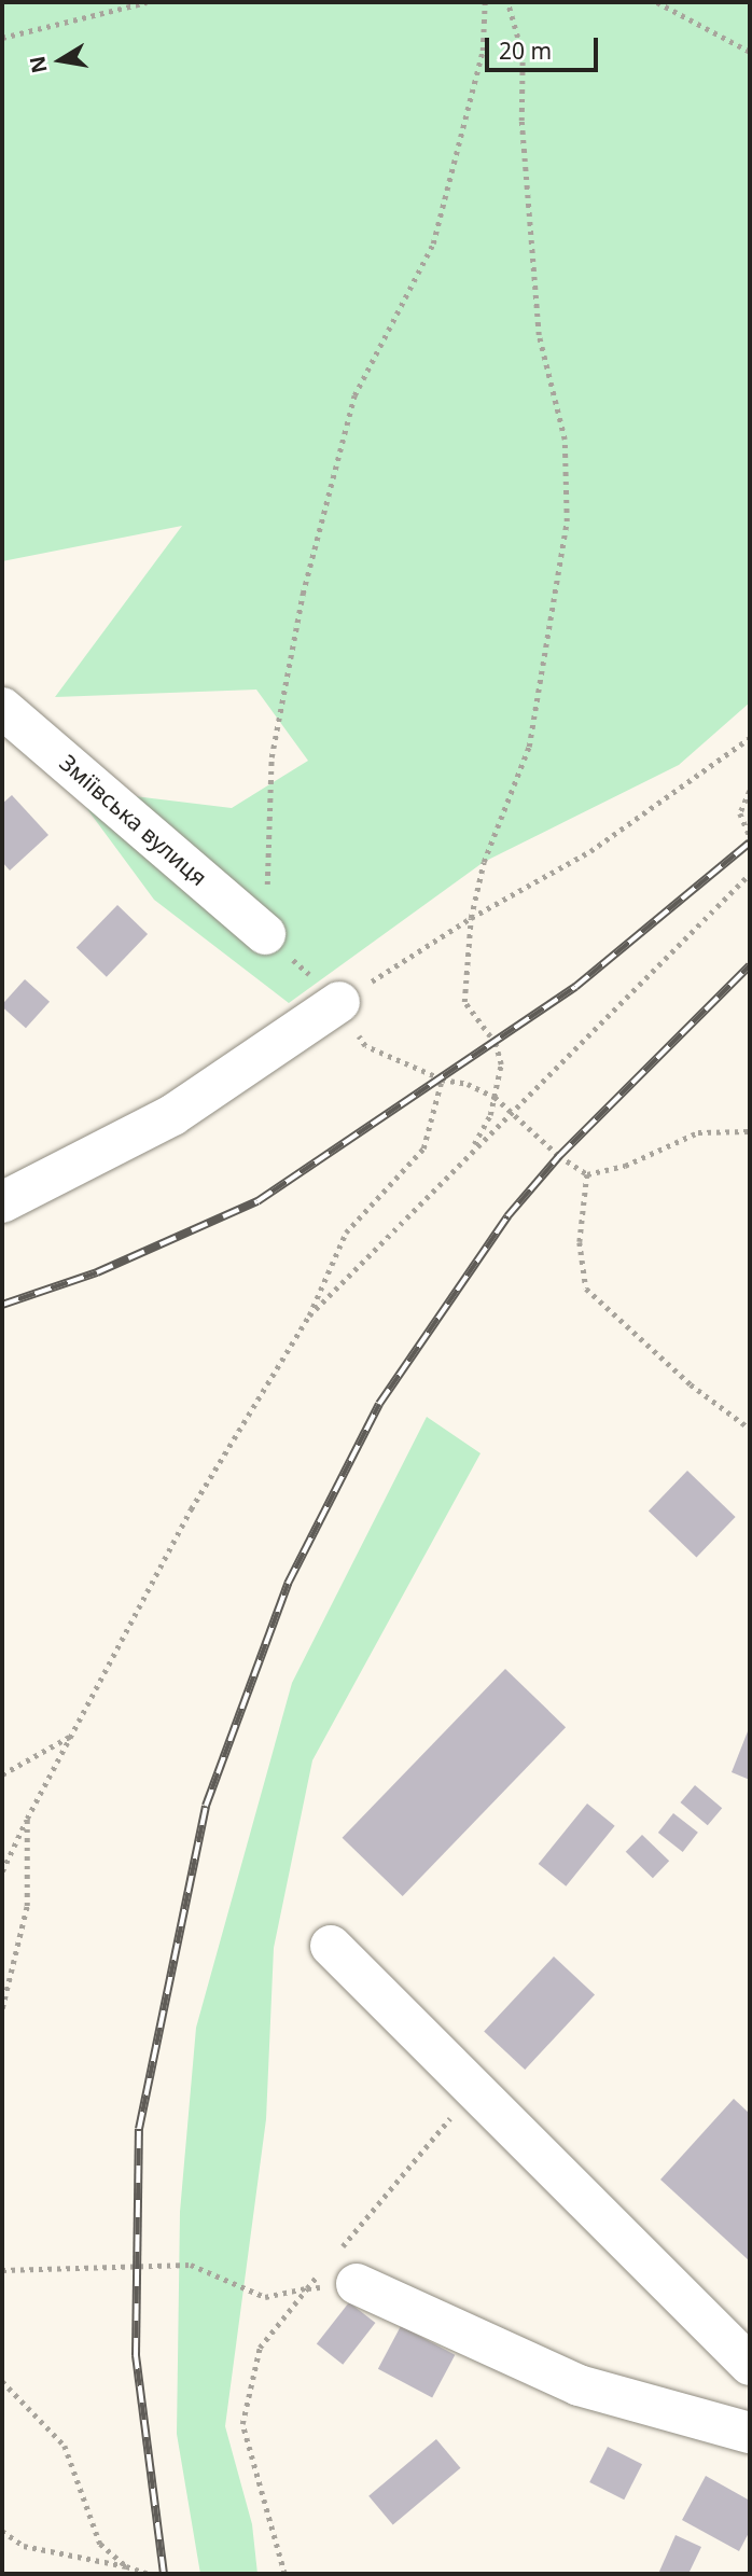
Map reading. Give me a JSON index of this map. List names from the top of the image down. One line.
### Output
{"streets":{"street":["Зміївська вулиця"]},"scale_bar":"20 m","north":"left"}
